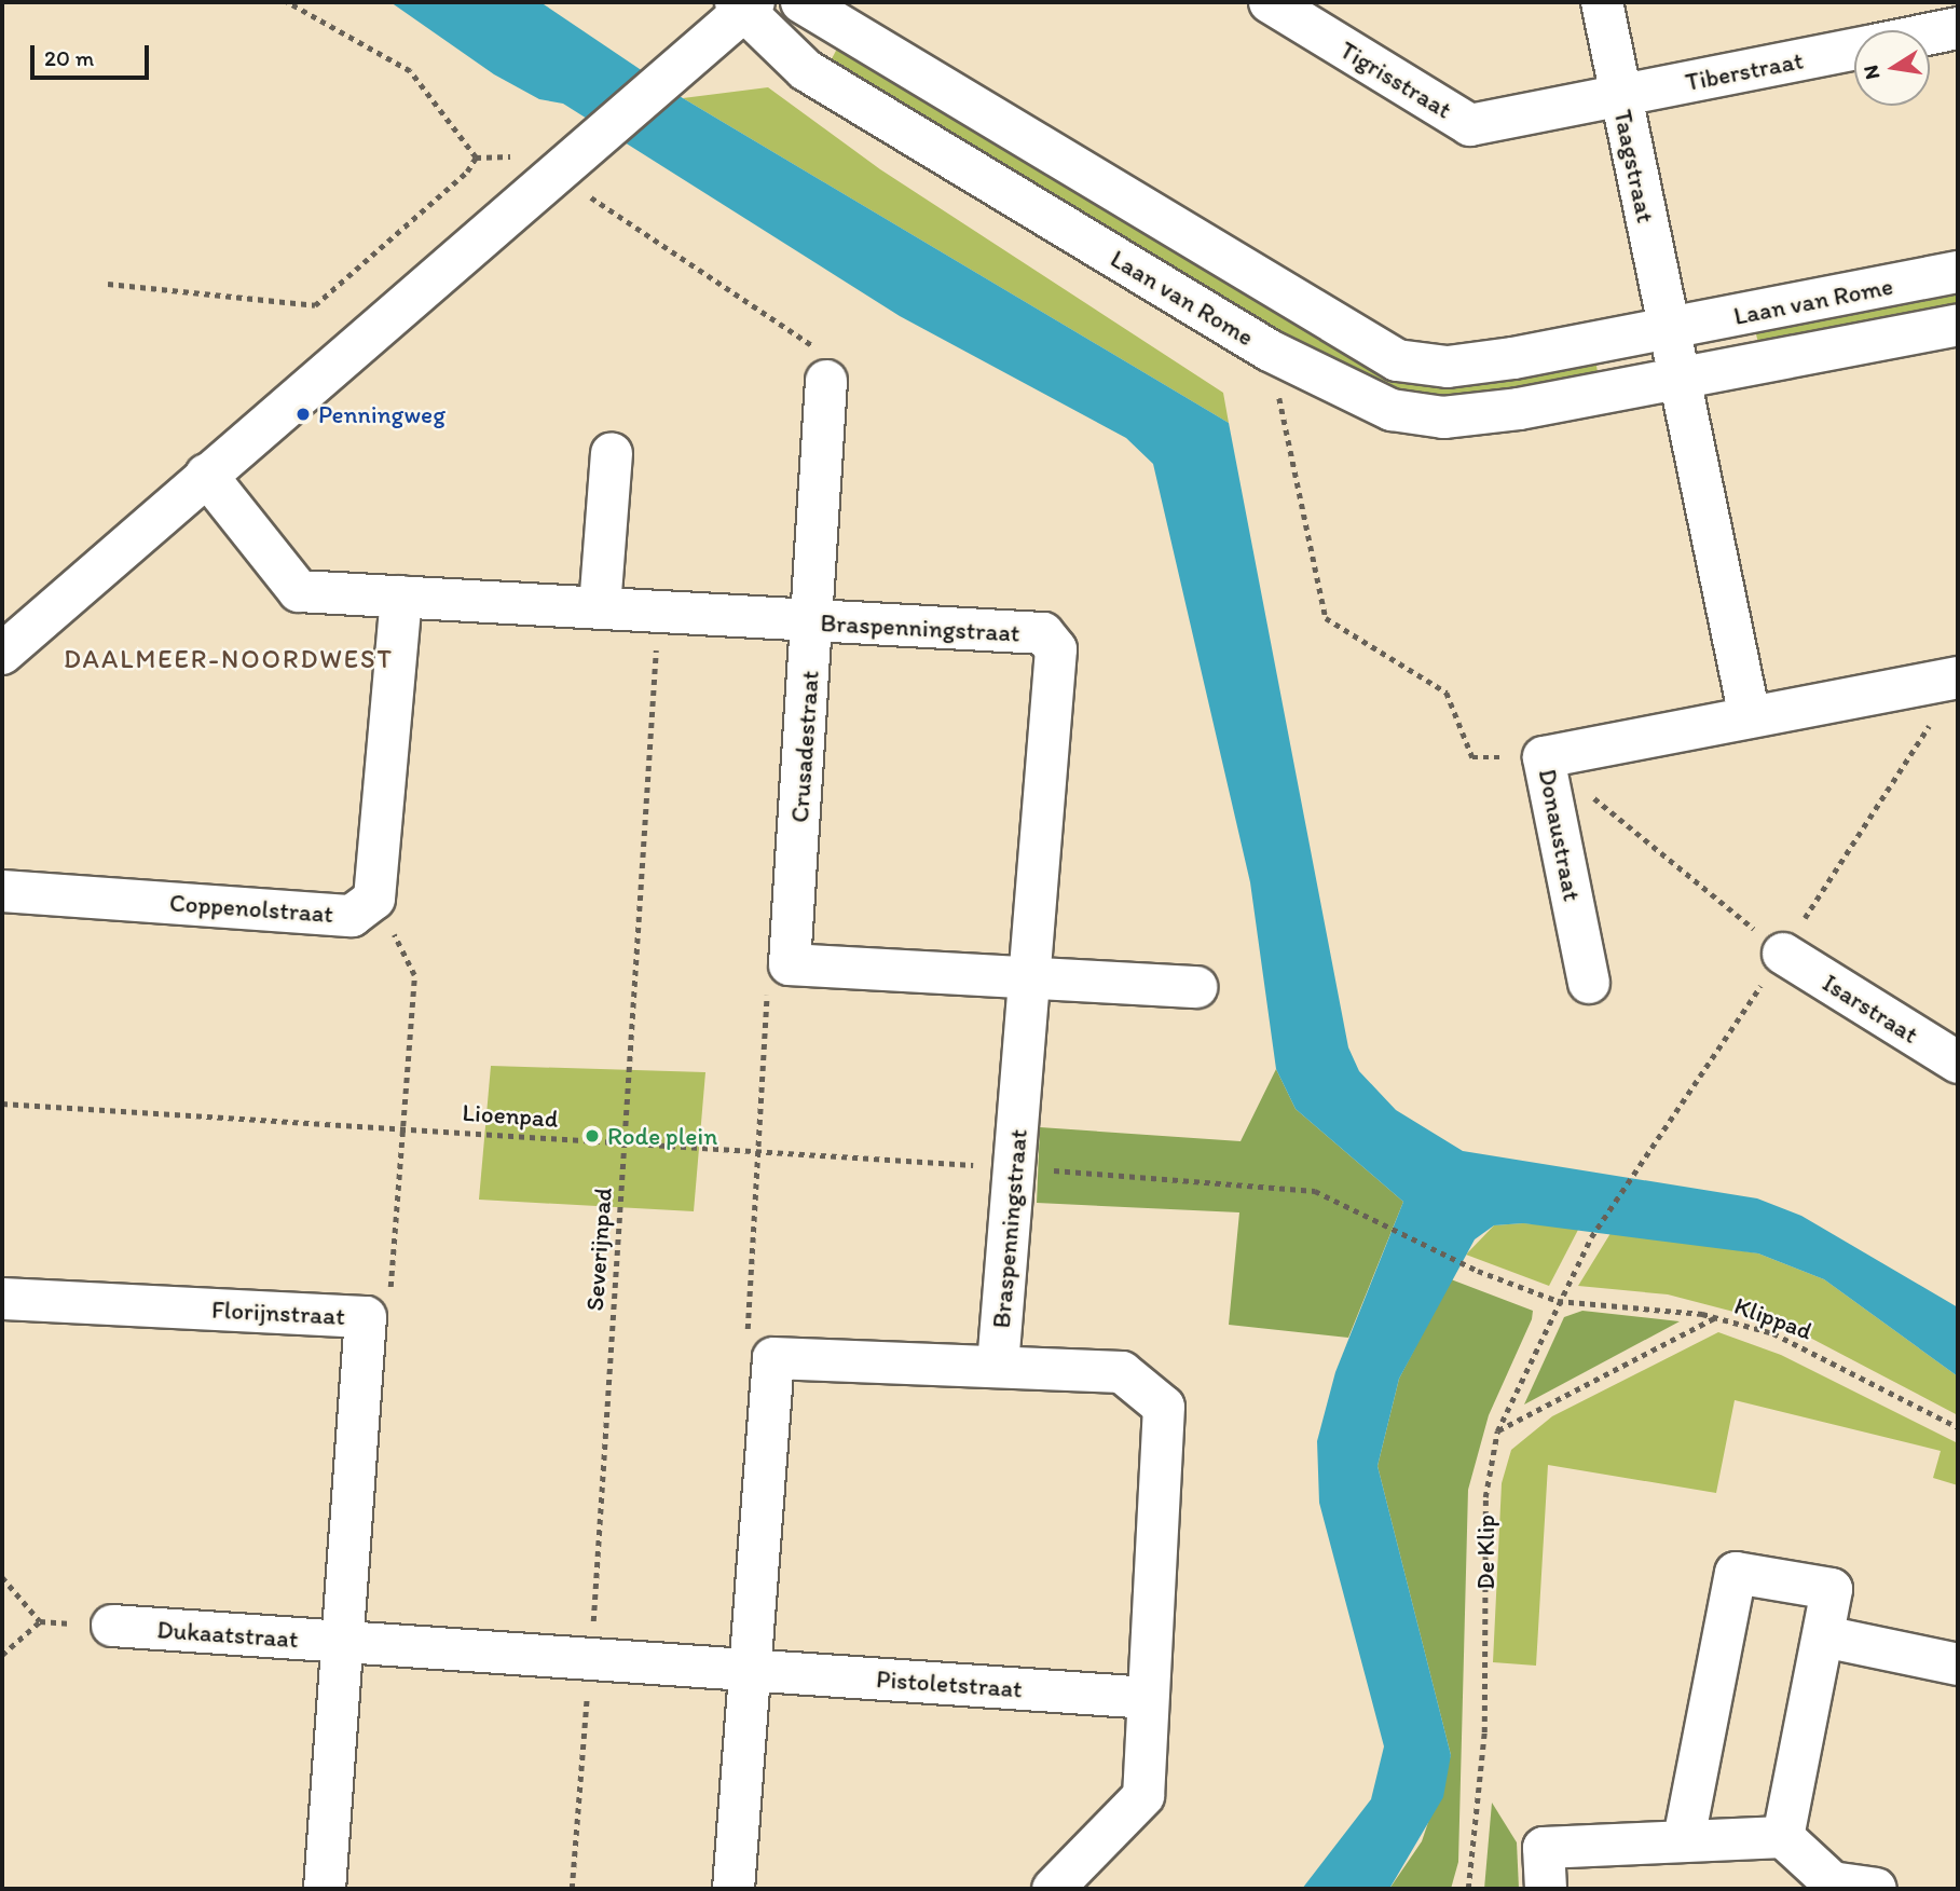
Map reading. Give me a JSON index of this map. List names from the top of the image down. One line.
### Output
{"streets":{"street":["Tiberstraat","Tigrisstraat","Taagstraat","Laan van Rome","Braspenningstraat","Crusadestraat","Donaustraat","Coppenolstraat","Isarstraat","Florijnstraat","Dukaatstraat","Pistoletstraat"],"path":["Lioenpad","Severijnpad","Klippad","De Klip"]},"crossings":[["Tiberstraat","Tigrisstraat"],["Tiberstraat","Taagstraat"],["Tigrisstraat","Taagstraat"],["Taagstraat","Laan van Rome"],["Braspenningstraat","Crusadestraat"],["Braspenningstraat","Lioenpad"],["Braspenningstraat","Severijnpad"],["Isarstraat","De Klip"],["Lioenpad","Severijnpad"],["Lioenpad","Klippad"],["Florijnstraat","Dukaatstraat"],["Klippad","De Klip"]],"districts":["DAALMEER-NOORDWEST"],"places":["Penningweg","Rode plein"],"scale_bar":"20 m","north":"left"}
